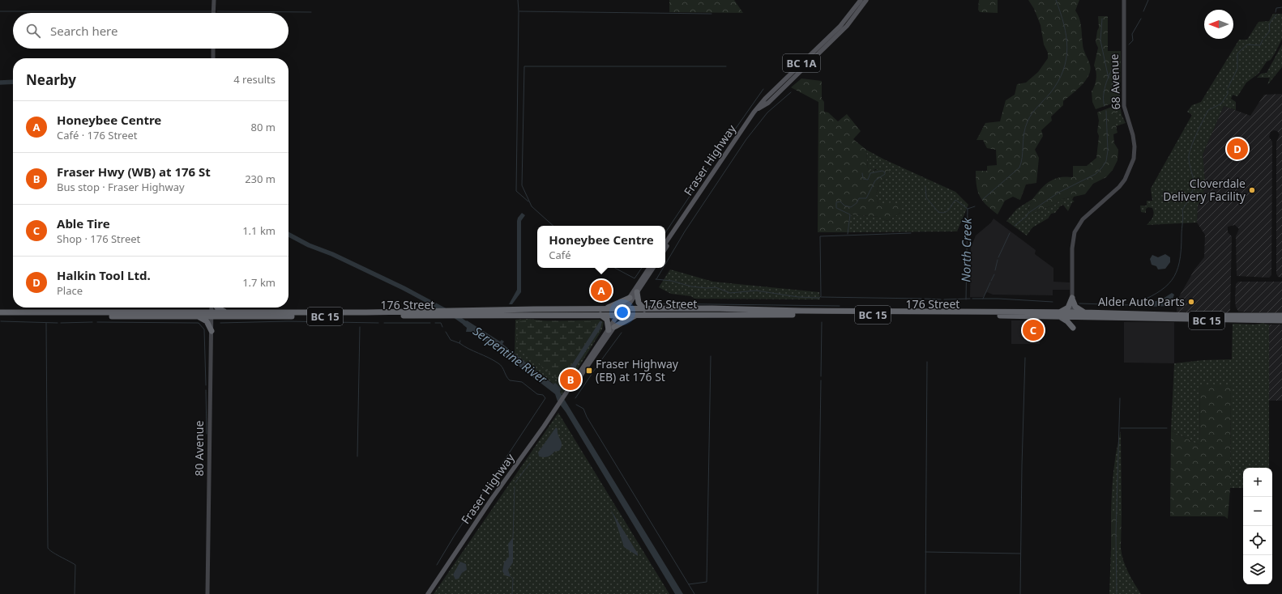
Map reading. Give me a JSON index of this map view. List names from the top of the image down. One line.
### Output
{"streets":{"highway":["176 Street","BC 15"],"main road":["BC 1A","Fraser Highway"],"street":["68 Avenue","80 Avenue"]},"crossings":[["68 Avenue","176 Street"],["Fraser Highway","176 Street"],["176 Street","BC 15"],["176 Street","80 Avenue"]],"water":["North Creek","Serpentine River"],"places":{"other":["Cloverdale Delivery Facility","Alder Auto Parts"],"transit":["Fraser Highway (EB) at 176 St"]},"north":"left","page":{"search":"Search here","heading":["Nearby","4 results"],"list":[{"mark":"A","name":"Honeybee Centre","note":"Café · 176 Street","value":"80 m"},{"mark":"B","name":"Fraser Hwy (WB) at 176 St","note":"Bus stop · Fraser Highway","value":"230 m"},{"mark":"C","name":"Able Tire","note":"Shop · 176 Street","value":"1.1 km"},{"mark":"D","name":"Halkin Tool Ltd.","note":"Place","value":"1.7 km"}],"pins":["D","A","C","B"],"popup":["Honeybee Centre","Café"],"map_buttons":["+","−"]}}
